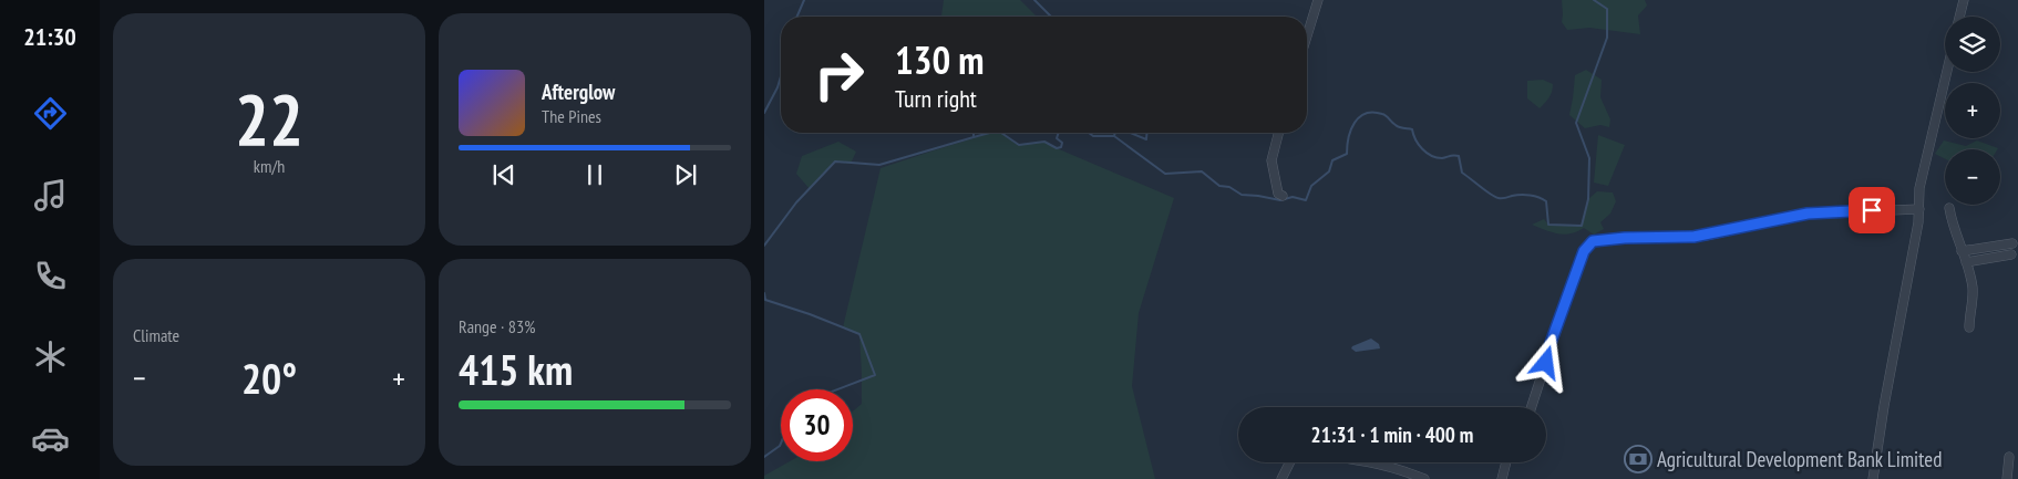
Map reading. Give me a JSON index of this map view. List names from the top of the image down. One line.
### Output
{"places":{"bank":["Agricultural Development Bank Limited"]},"page":{"tabs":"21:30","tile":[["22","km/h"],"Climate",["Range · 83%","415 km"]],"map_buttons":["+","−"],"turn":["130 m","Turn right"],"song":["Afterglow","The Pines"],"heat":["−","20°","+"],"limit":"30","trip":"21:31 · 1 min · 400 m"}}
